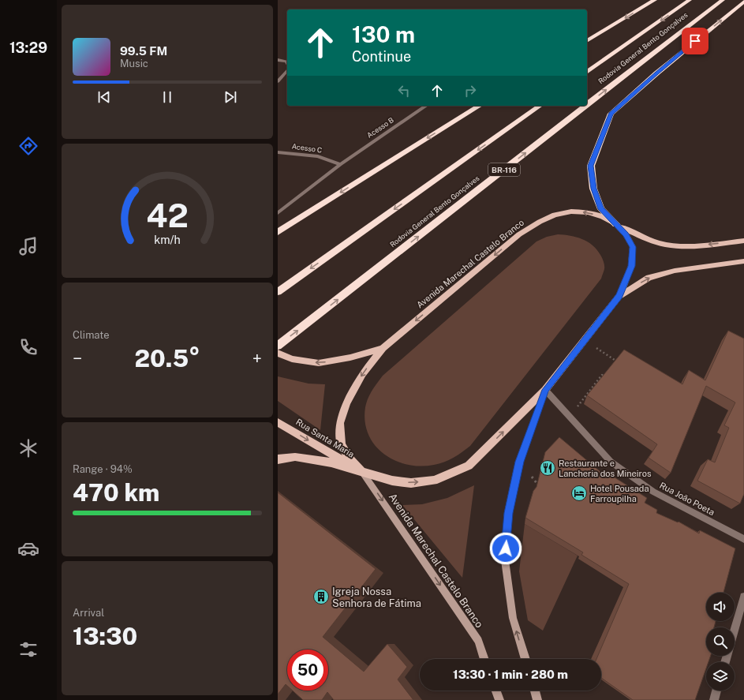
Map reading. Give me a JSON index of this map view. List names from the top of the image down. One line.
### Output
{"streets":{"highway":["Rodovia General Bento Gonçalves","BR-116"],"main road":["Avenida Marechal Castelo Branco","Rua Santa Maria"],"street":["Acesso B","Acesso C","Rua João Poeta"]},"crossings":[["Acesso B","Acesso C"],["Avenida Marechal Castelo Branco","Rua Santa Maria"],["Avenida Marechal Castelo Branco","Rua João Poeta"]],"places":{"restaurant":["Restaurante e Lancheria dos Mineiros"],"hotel":["Hotel Pousada Farroupilha"],"building":["Igreja Nossa Senhora de Fátima"]},"page":{"tabs":"13:29","turn":["130 m","Continue"],"song":["99.5 FM","Music"],"tile":["Climate",["Range · 94%","470 km"],["Arrival","13:30"]],"heat":["−","20.5°","+"],"limit":"50","trip":"13:30 · 1 min · 280 m","gauge":["42","km/h"]}}
